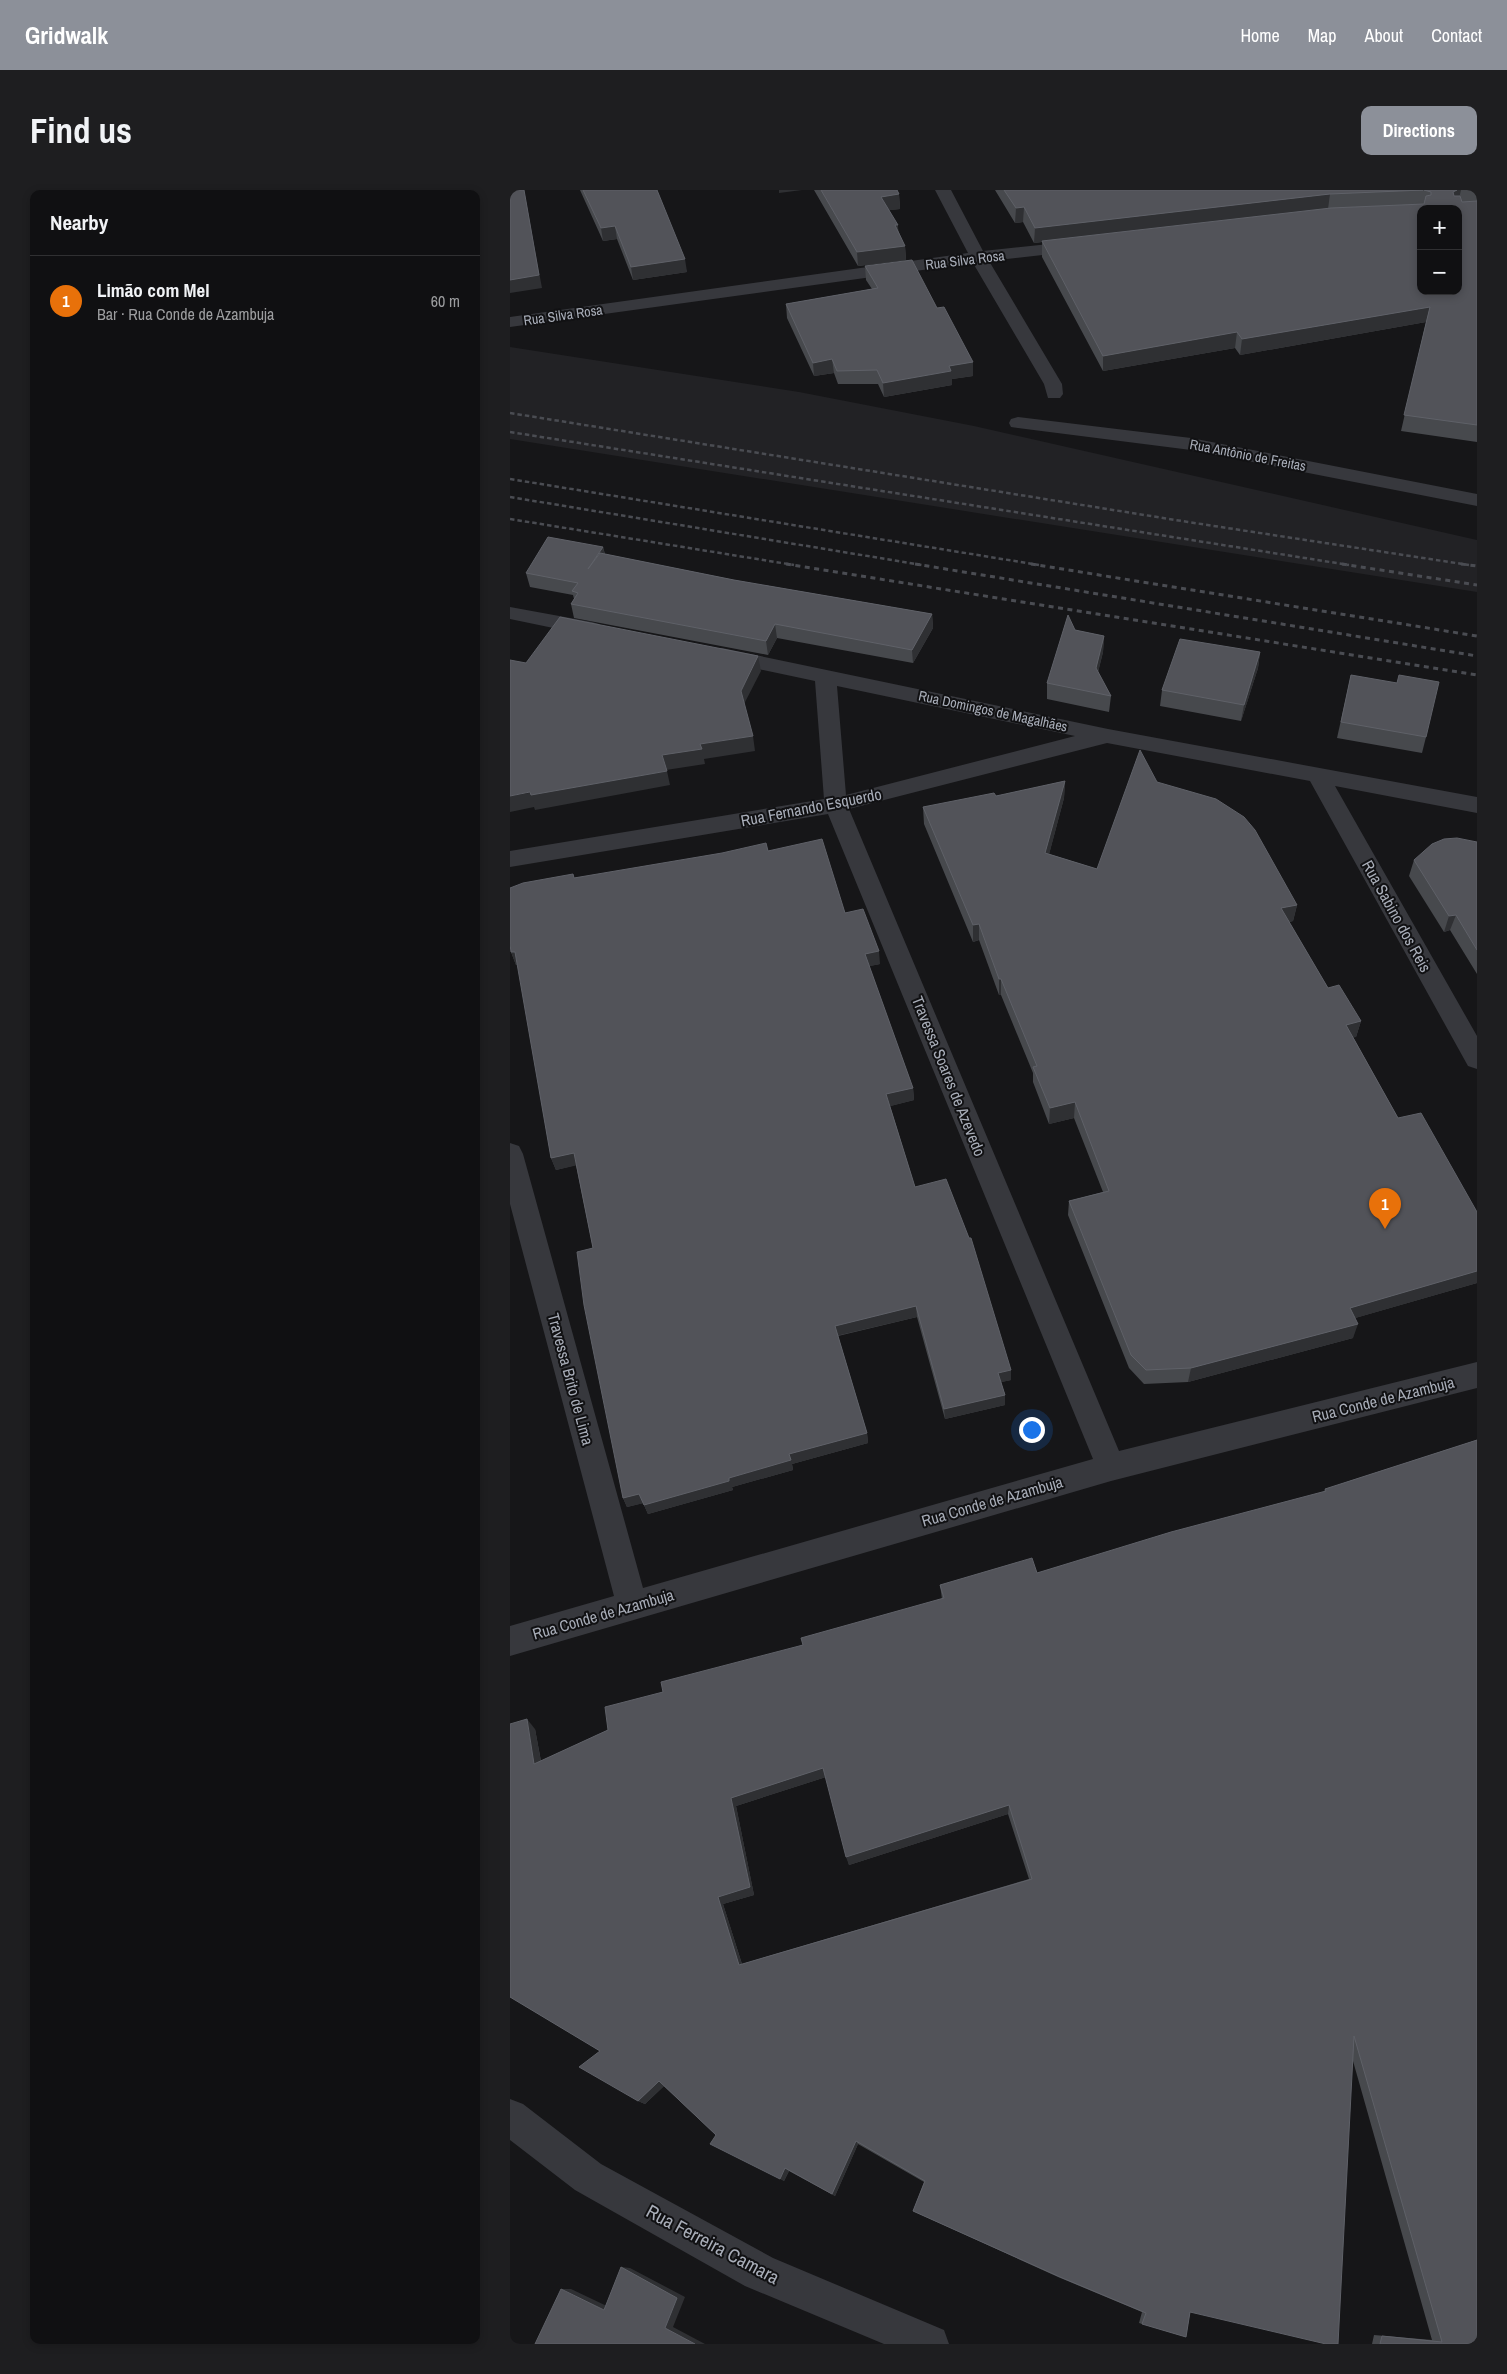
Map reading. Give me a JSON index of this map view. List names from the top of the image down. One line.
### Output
{"streets":{"street":["Rua Silva Rosa","Rua Antônio de Freitas","Rua Domingos de Magalhães","Rua Fernando Esquerdo","Rua Sabino dos Reis","Travessa Soares de Azevedo","Travessa Brito de Lima","Rua Conde de Azambuja","Rua Ferreira Camara"]},"crossings":[["Rua Domingos de Magalhães","Rua Fernando Esquerdo"],["Rua Domingos de Magalhães","Rua Sabino dos Reis"],["Rua Domingos de Magalhães","Travessa Soares de Azevedo"],["Rua Fernando Esquerdo","Travessa Soares de Azevedo"],["Travessa Soares de Azevedo","Rua Conde de Azambuja"],["Travessa Brito de Lima","Rua Conde de Azambuja"]],"page":{"header":"Gridwalk","nav":["Home","Map","About","Contact"],"buttons":"Directions","title":"Find us","heading":"Nearby","map_buttons":["+","−"],"list":[{"mark":"1","name":"Limão com Mel","note":"Bar · Rua Conde de Azambuja","value":"60 m"}],"pins":"1"}}
